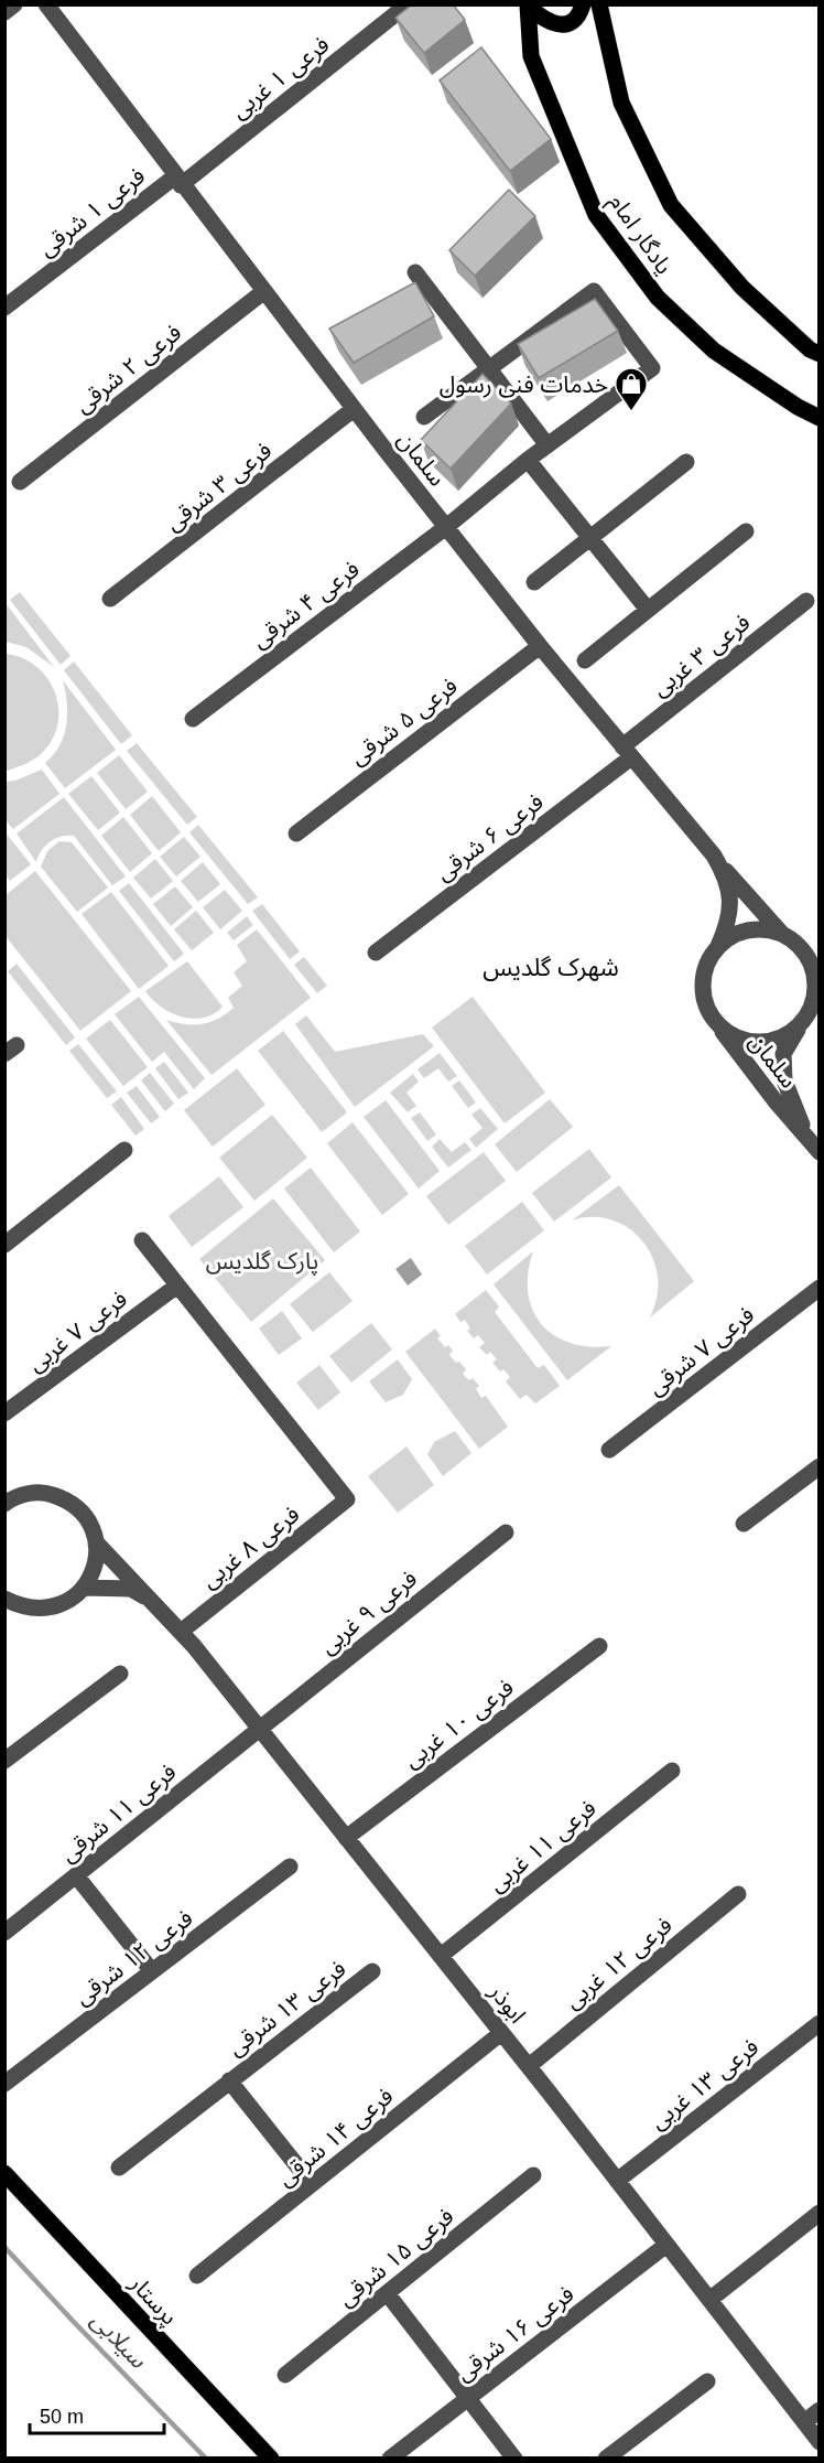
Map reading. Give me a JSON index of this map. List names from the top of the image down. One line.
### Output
{"streets":{"main road":["یادگار امام","پرستار"],"street":["فرعی ۱ غربی","فرعی ۱ شرقی","فرعی ۲ شرقی","سلمان","فرعی ۳ شرقی","فرعی ۴ شرقی","فرعی ۳ غربی","فرعی ۵ شرقی","فرعی ۶ شرقی","فرعی ۷ غربی","فرعی ۷ شرقی","فرعی ۸ غربی","فرعی ۹ غربی","فرعی ۱۰ غربی","فرعی ۱۱ شرقی","فرعی ۱۱ غربی","فرعی ۱۲ شرقی","فرعی ۱۲ غربی","ابوذر","فرعی ۱۳ شرقی","فرعی ۱۳ غربی","فرعی ۱۴ شرقی","فرعی ۱۵ شرقی","فرعی ۱۶ شرقی"]},"crossings":[["فرعی ۱ غربی","فرعی ۱ شرقی"],["فرعی ۱ غربی","سلمان"],["فرعی ۱ شرقی","سلمان"],["فرعی ۲ شرقی","سلمان"],["سلمان","فرعی ۳ شرقی"],["سلمان","فرعی ۴ شرقی"],["سلمان","فرعی ۳ غربی"],["سلمان","فرعی ۵ شرقی"],["سلمان","فرعی ۶ شرقی"],["فرعی ۳ غربی","فرعی ۶ شرقی"],["فرعی ۷ غربی","فرعی ۸ غربی"],["فرعی ۸ غربی","ابوذر"],["فرعی ۹ غربی","فرعی ۱۱ شرقی"],["فرعی ۹ غربی","ابوذر"],["فرعی ۱۰ غربی","ابوذر"],["فرعی ۱۱ شرقی","ابوذر"],["فرعی ۱۱ غربی","ابوذر"],["فرعی ۱۲ غربی","ابوذر"],["ابوذر","فرعی ۱۳ غربی"],["ابوذر","فرعی ۱۴ شرقی"],["ابوذر","فرعی ۱۶ شرقی"]],"districts":["شهرک گلدیس"],"water":["سیلابی"],"parks":["پارک گلدیس"],"places":{"shop":["خدمات فنی رسول"]},"scale_bar":"50 m"}
